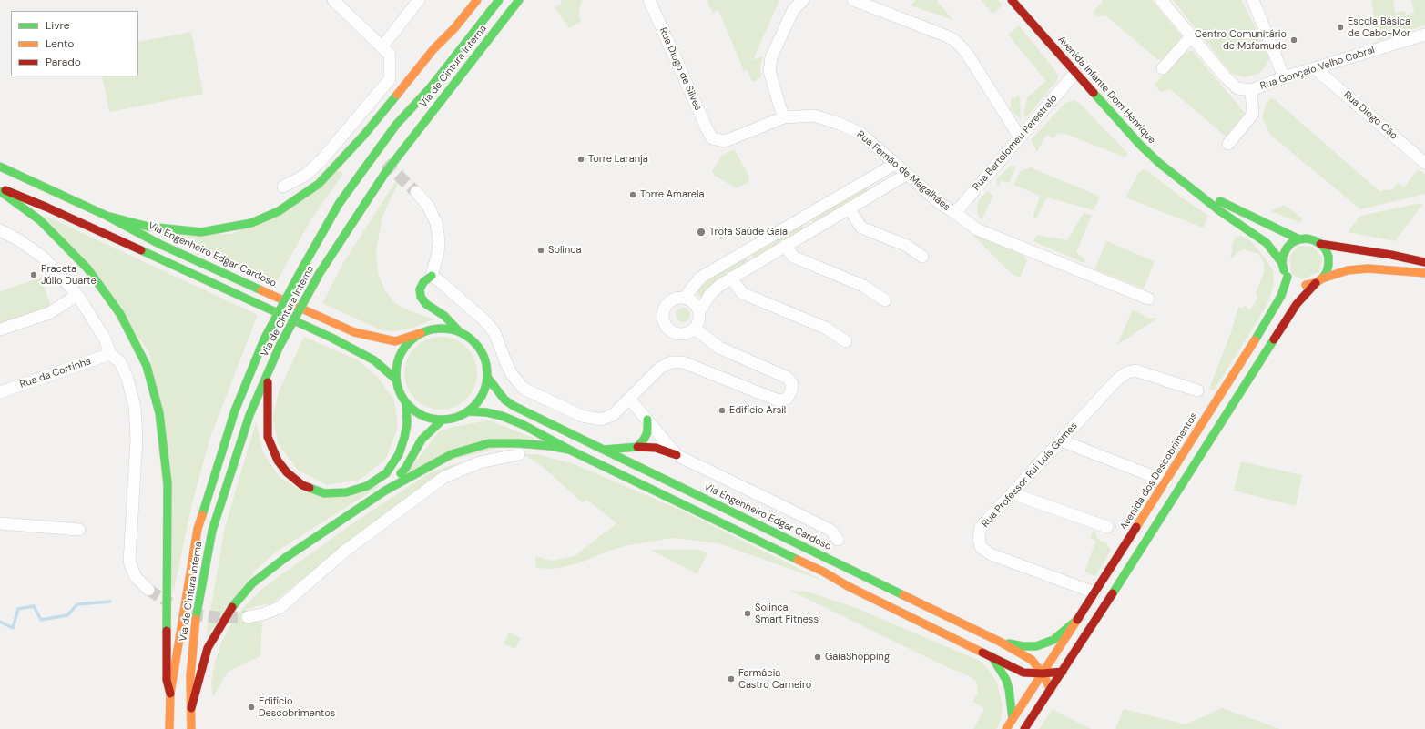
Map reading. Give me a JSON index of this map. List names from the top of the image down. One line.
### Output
{"streets":{"main road":["Via de Cintura Interna","Avenida Infante Dom Henrique","Via Engenheiro Edgar Cardoso","Avenida dos Descobrimentos"],"street":["Rua Gonçalo Velho Cabral","Rua Diogo de Silves","Rua Diogo Cão","Rua Bartolomeu Perestrelo","Rua Fernão de Magalhães","Rua da Cortinha","Rua Professor Rui Luís Gomes"]},"crossings":[["Rua Gonçalo Velho Cabral","Rua Diogo Cão"],["Rua Diogo de Silves","Rua Fernão de Magalhães"],["Avenida Infante Dom Henrique","Rua Bartolomeu Perestrelo"],["Avenida Infante Dom Henrique","Avenida dos Descobrimentos"],["Rua Bartolomeu Perestrelo","Rua Fernão de Magalhães"],["Via Engenheiro Edgar Cardoso","Avenida dos Descobrimentos"],["Avenida dos Descobrimentos","Rua Professor Rui Luís Gomes"]],"places":["Escola Básica de Cabo-Mor","Centro Comunitário de Mafamude","Torre Laranja","Torre Amarela","Trofa Saúde Gaia","Solinca","Praceta Júlio Duarte","Edifício Arsil","Solinca Smart Fitness","GaiaShopping","Farmácia Castro Carneiro","Edifício Descobrimentos"],"legend":["Livre","Lento","Parado"]}
